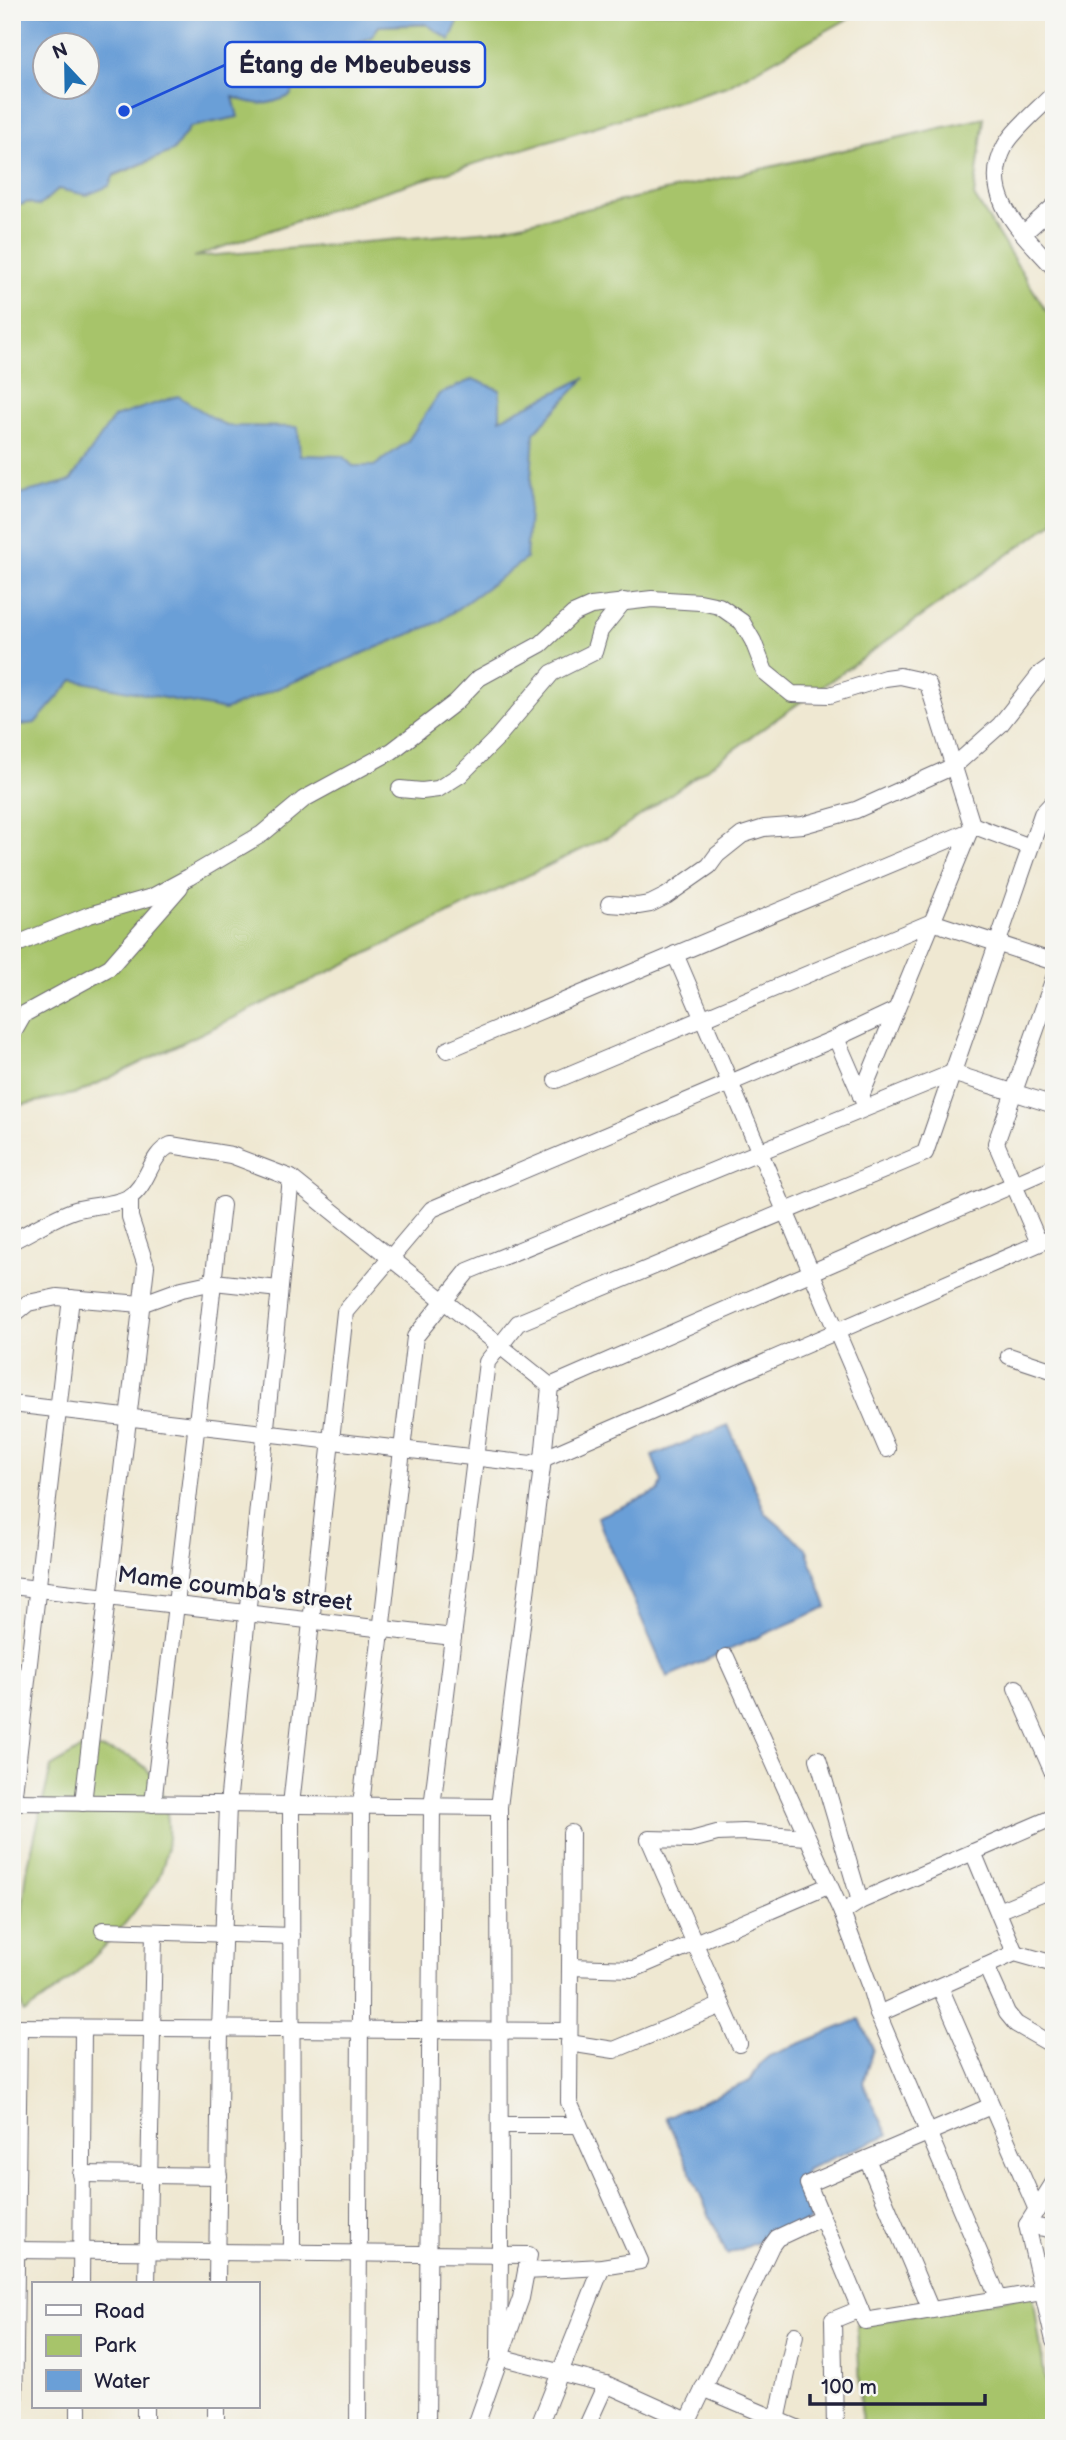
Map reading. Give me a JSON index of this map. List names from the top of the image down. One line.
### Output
{"streets":{"street":["Mame coumba's street"]},"places":["Étang de Mbeubeuss"],"legend":["Road","Park","Water"],"scale_bar":"100 m","north":"top"}
